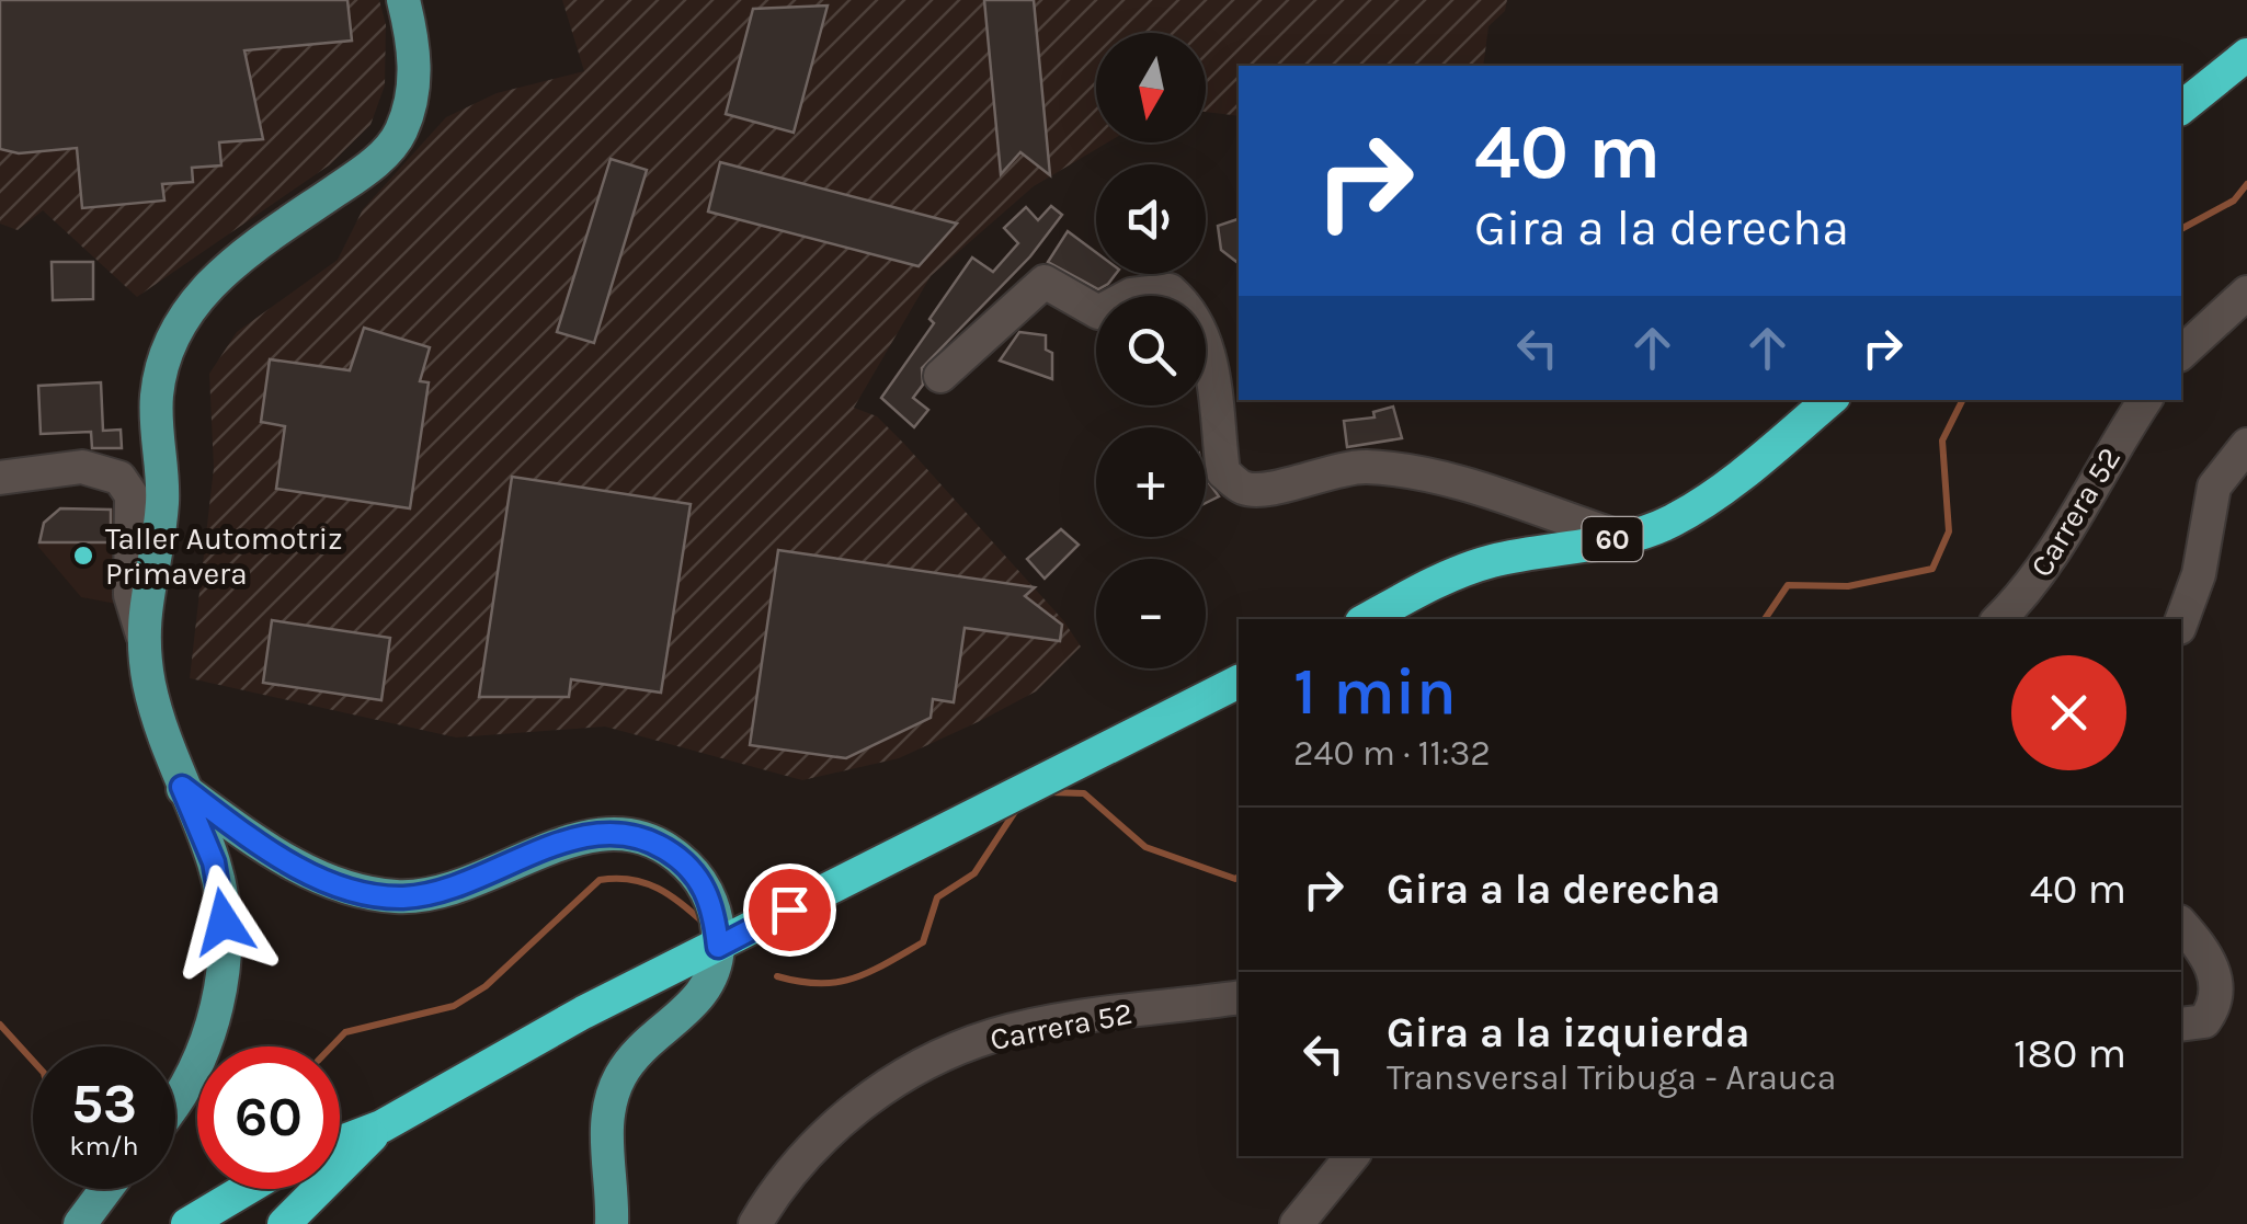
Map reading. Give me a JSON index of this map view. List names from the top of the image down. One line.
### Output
{"streets":{"highway":["60"],"street":["Carrera 52"]},"places":["Taller Automotriz Primavera"],"north":"bottom","page":{"map_buttons":["+","−"],"turn":["40 m","Gira a la derecha"],"heading":["1 min","240 m · 11:32"],"list":[{"name":"Gira a la derecha","value":"40 m"},{"name":"Gira a la izquierda","note":"Transversal Tribuga - Arauca","value":"180 m"}],"speed":"53 km/h","limit":"60"}}
